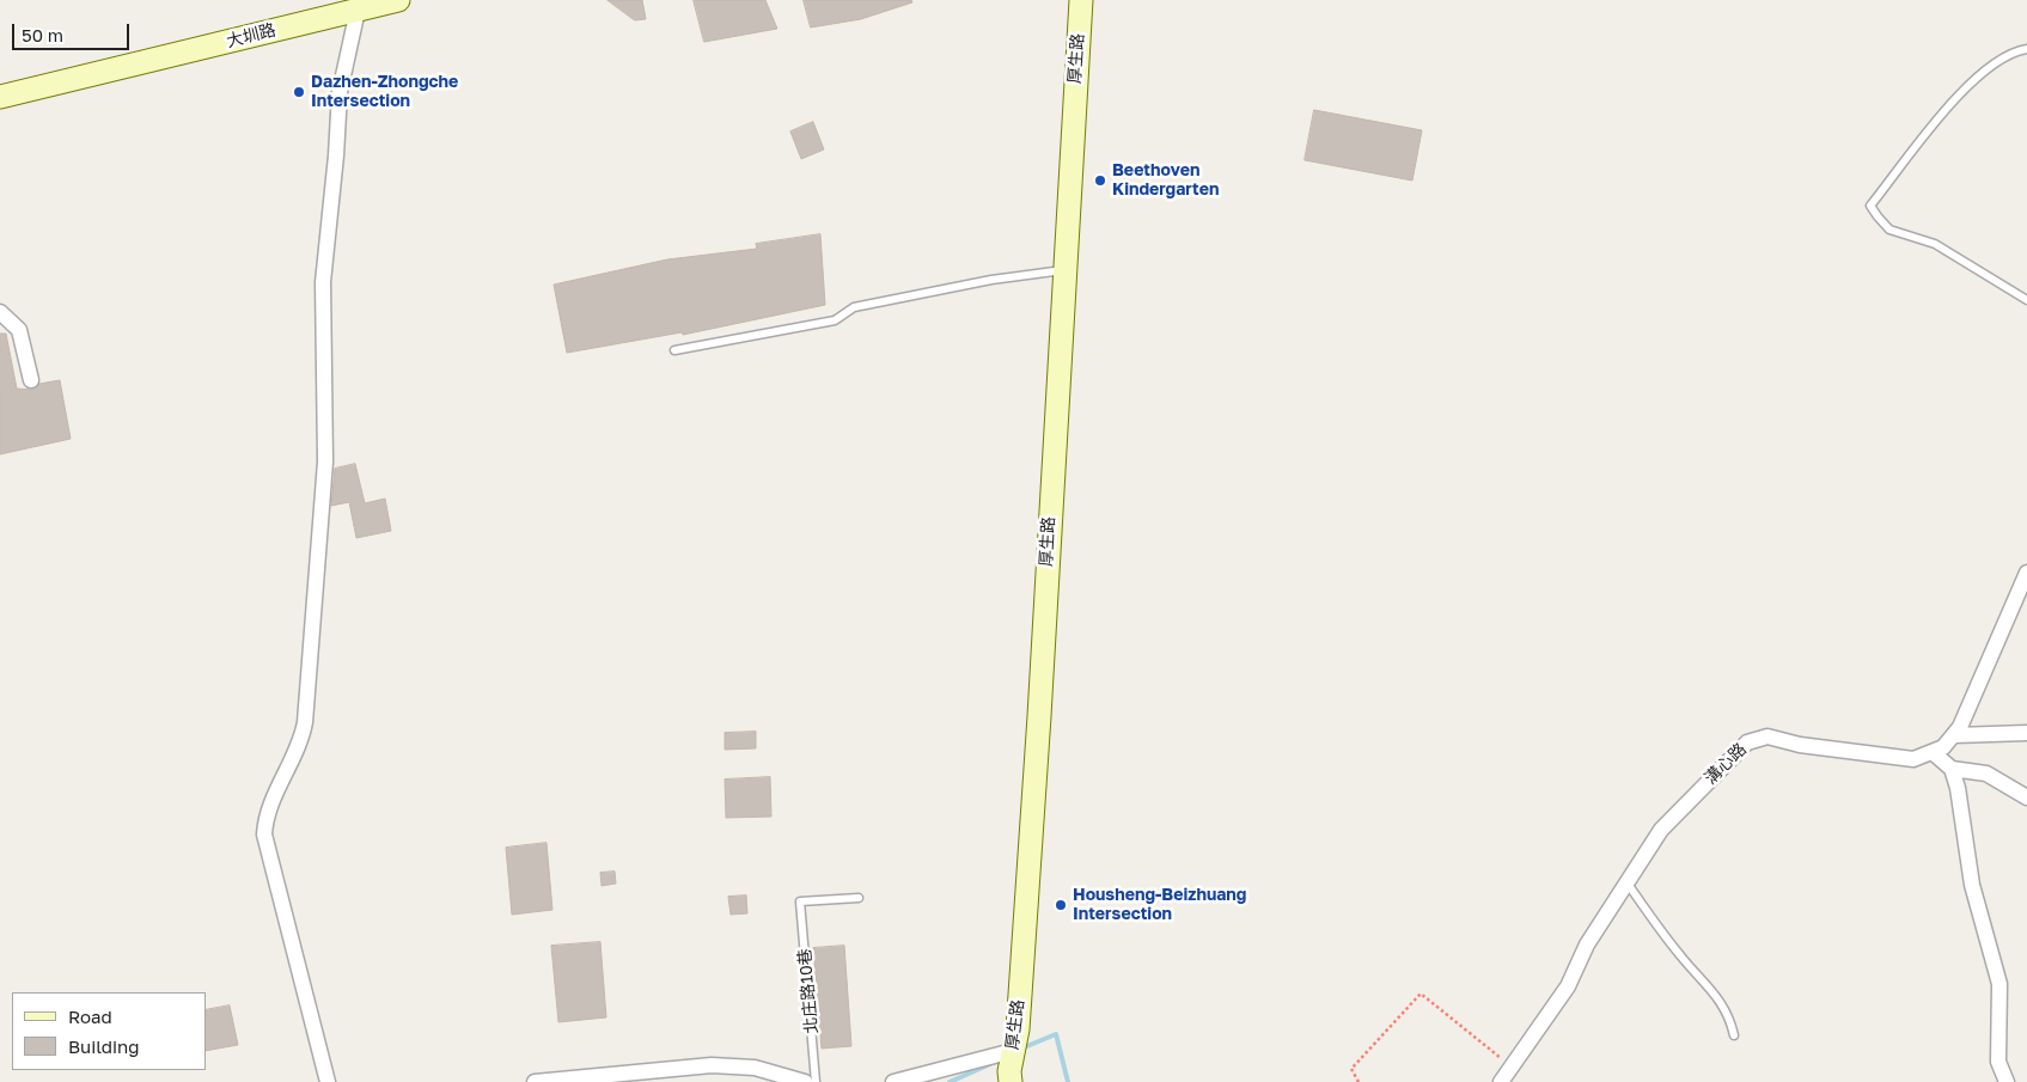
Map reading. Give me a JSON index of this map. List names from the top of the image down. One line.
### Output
{"streets":{"street":["大圳路","厚生路","溝心路"],"lane":["北庄路10巷"]},"places":["Dazhen-Zhongche Intersection","Beethoven Kindergarten","Housheng-Beizhuang Intersection"],"legend":["Road","Building"],"scale_bar":"50 m"}
